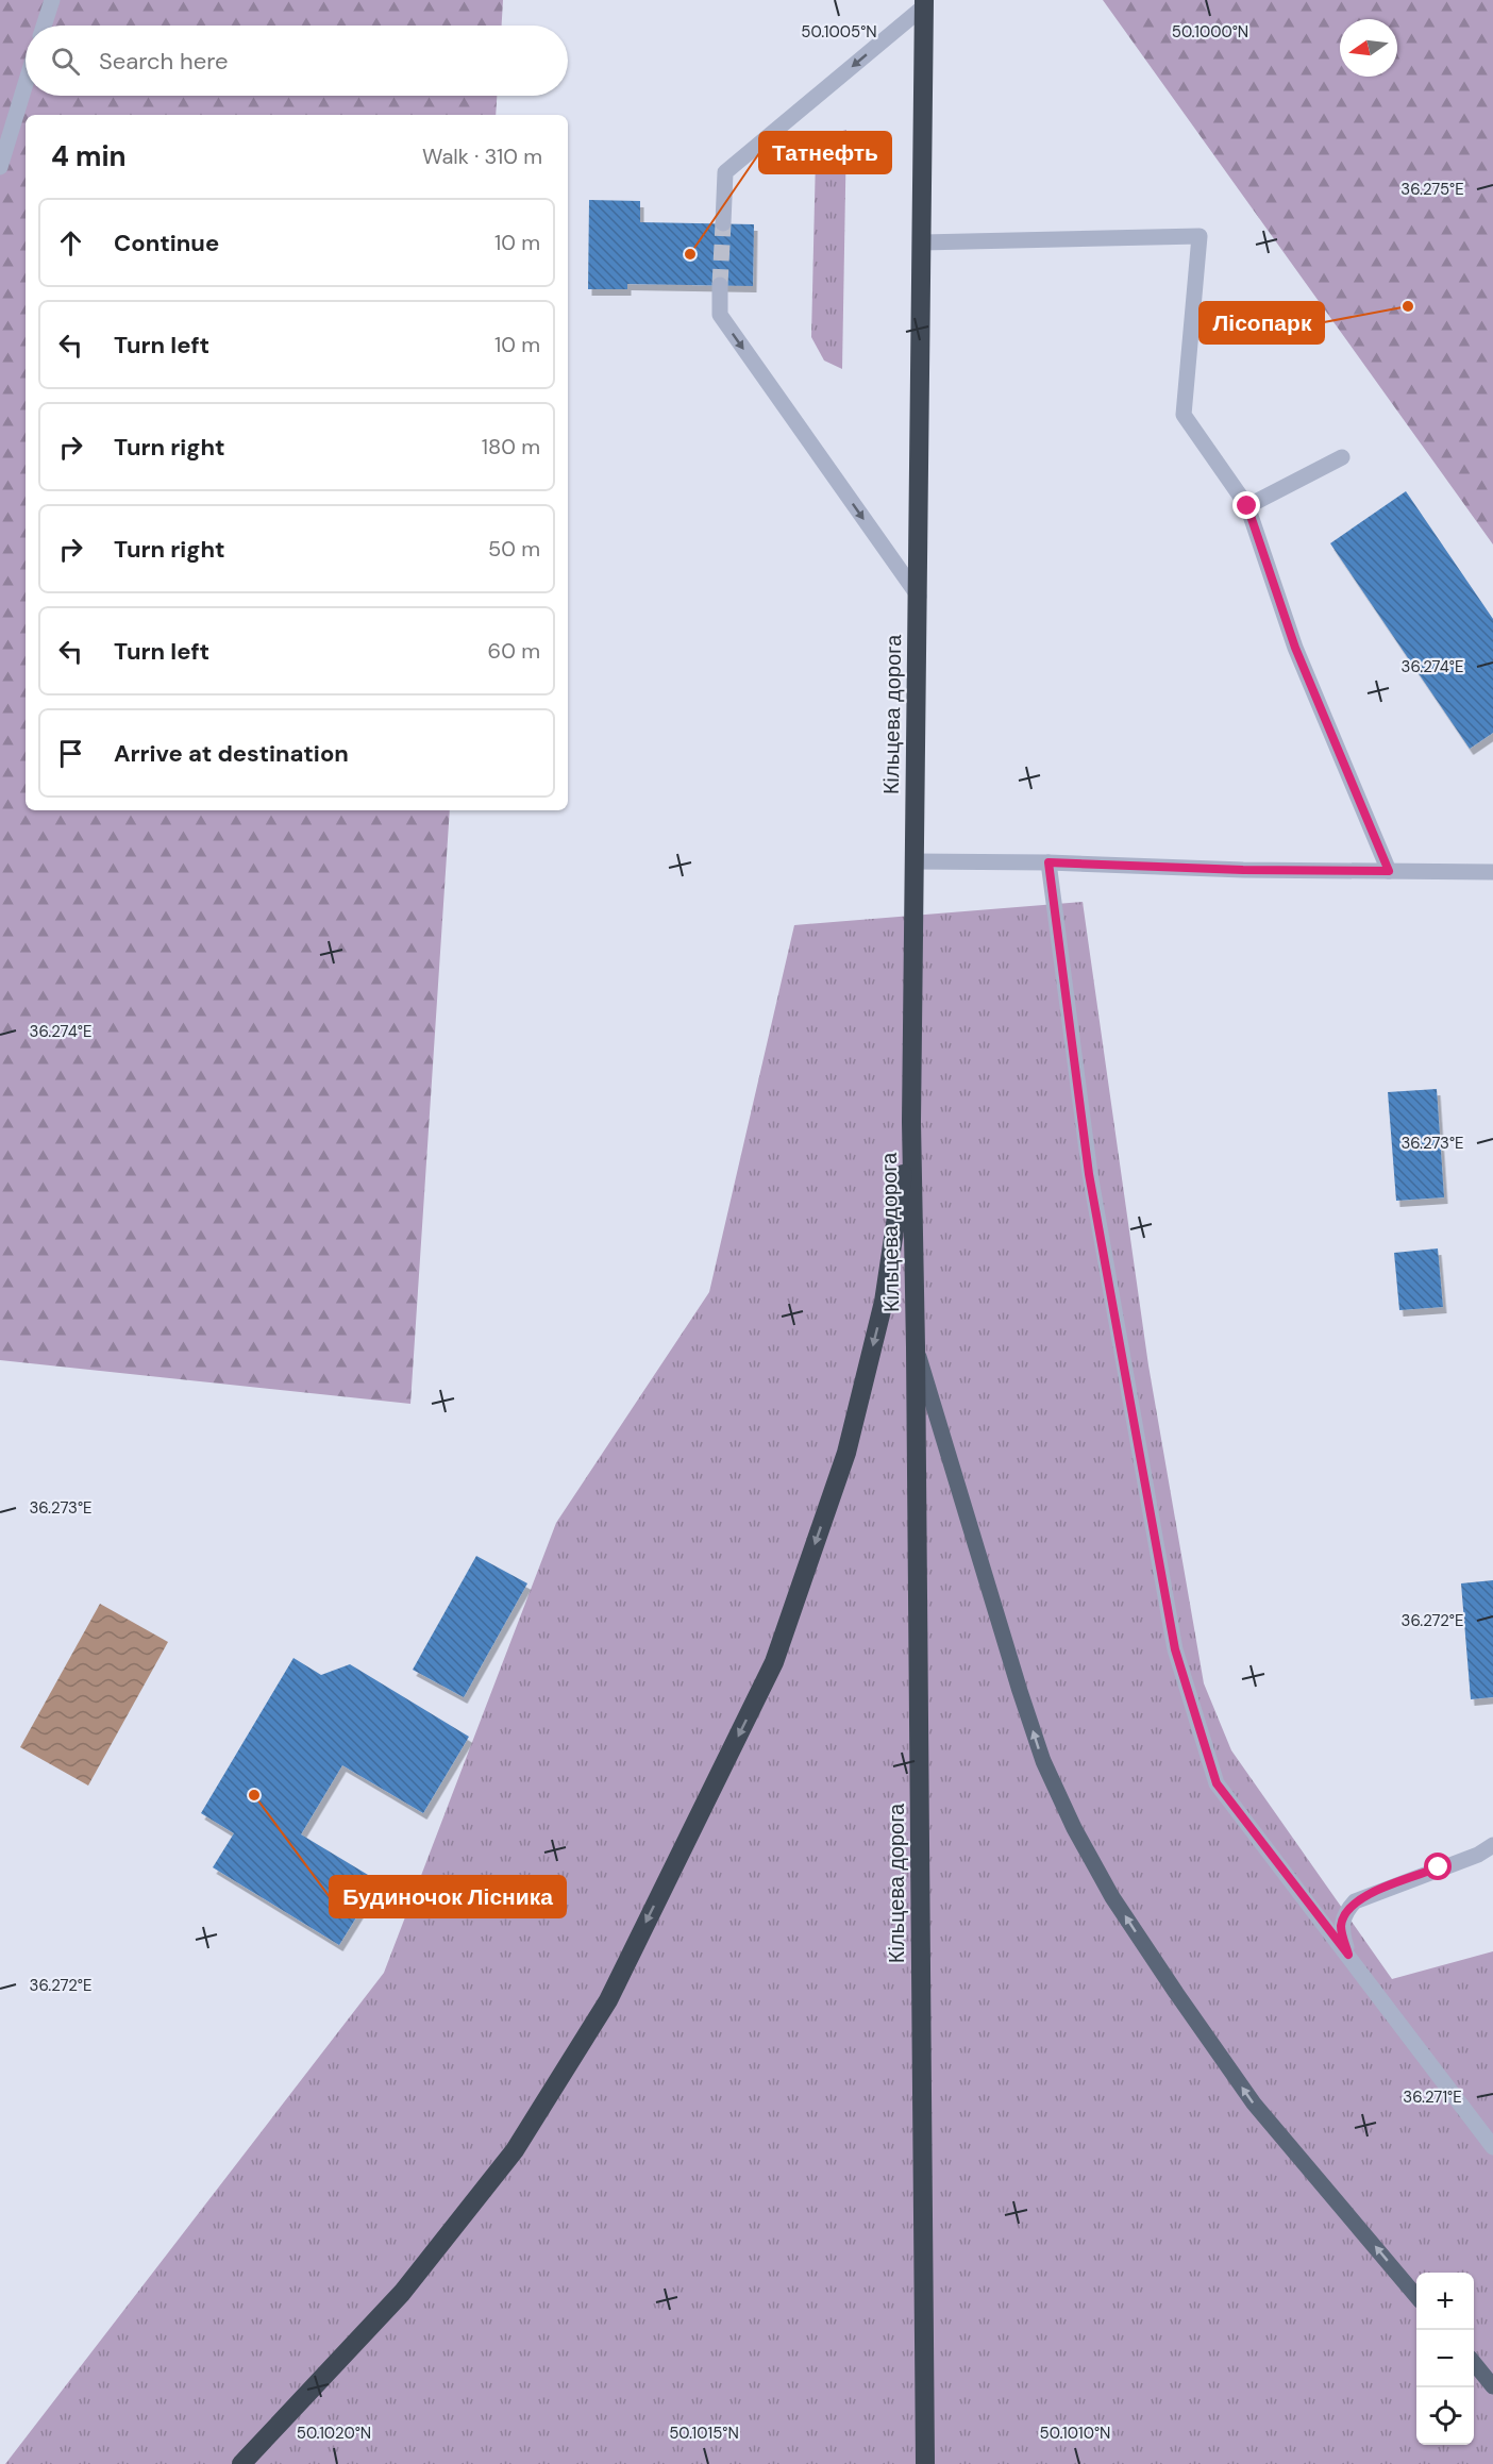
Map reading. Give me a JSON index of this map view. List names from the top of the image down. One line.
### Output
{"streets":{"highway":["Кільцева дорога"]},"places":["Татнефть","Лісопарк","Будиночок Лісника"],"north":"left","page":{"search":"Search here","heading":["4 min","Walk · 310 m"],"list":[["Continue","10 m"],["Turn left","10 m"],["Turn right","180 m"],["Turn right","50 m"],["Turn left","60 m"],"Arrive at destination"],"map_buttons":["+","−"]},"coordinates":["50.1000°N","50.1005°N","36.275°E","36.274°E","36.273°E","36.272°E","36.271°E","50.1020°N","50.1015°N","50.1010°N"]}
